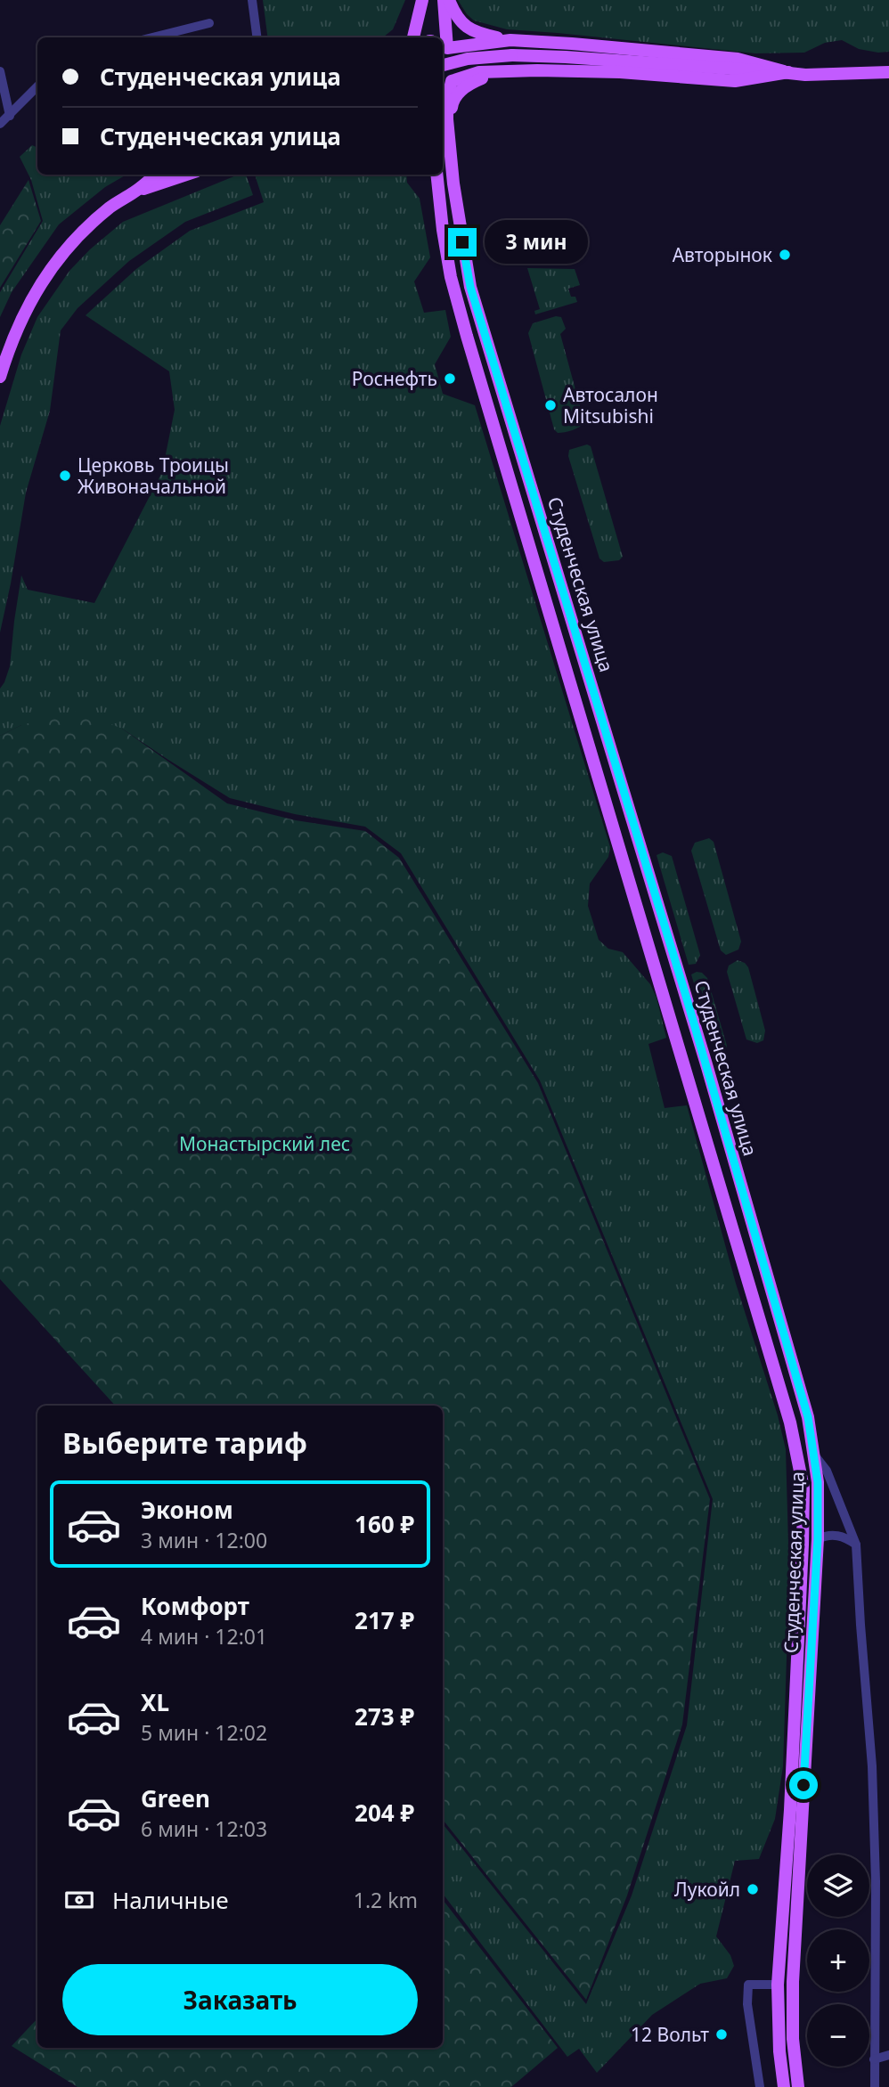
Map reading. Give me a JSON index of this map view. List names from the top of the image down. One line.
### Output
{"streets":{"main road":["Студенческая улица"]},"parks":["Монастырский лес"],"places":["Авторынок","Роснефть","Автосалон Mitsubishi","Церковь Троицы Живоначальной","Лукойл","12 Вольт"],"page":{"banner":["Студенческая улица","Студенческая улица"],"bubble":"3 мин","heading":"Выберите тариф","list":[{"name":"Эконом","note":"3 мин · 12:00","value":"160 ₽"},{"name":"Комфорт","note":"4 мин · 12:01","value":"217 ₽"},{"name":"XL","note":"5 мин · 12:02","value":"273 ₽"},{"name":"Green","note":"6 мин · 12:03","value":"204 ₽"}],"map_buttons":["+","−"],"pay":["Наличные","1.2 km"],"buttons":"Заказать"}}
